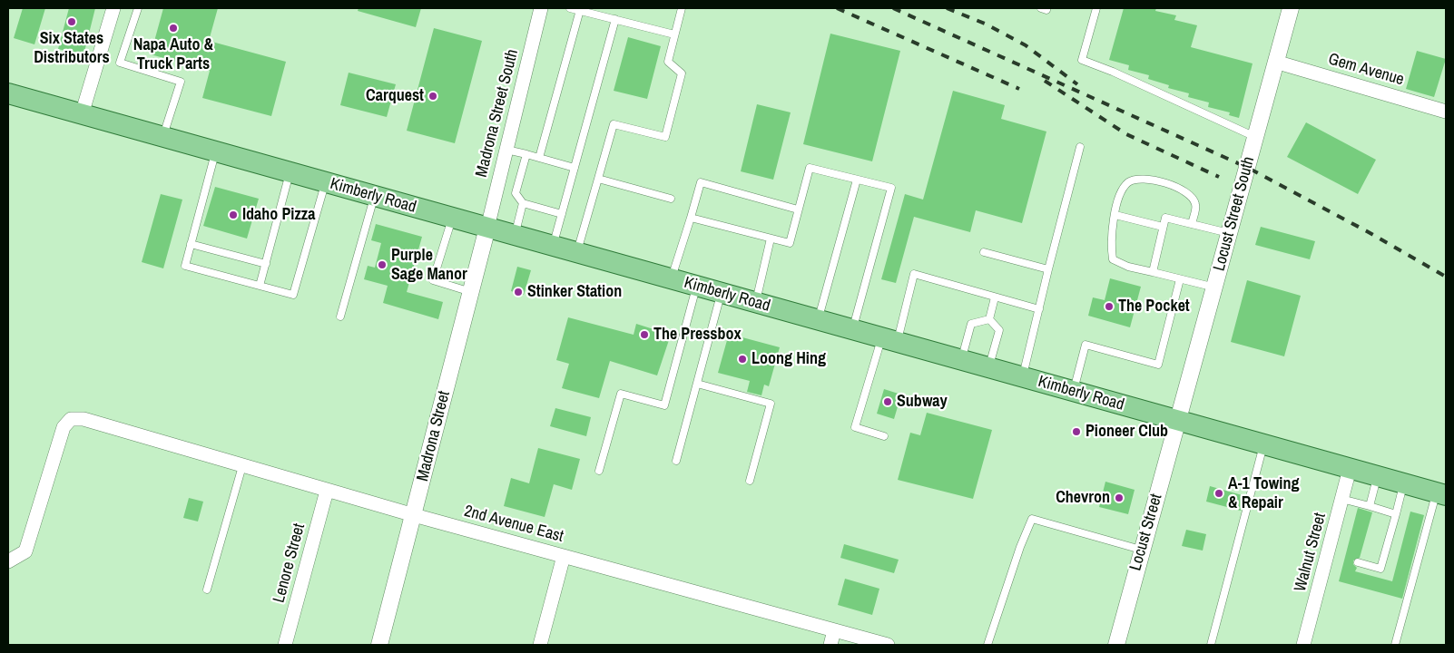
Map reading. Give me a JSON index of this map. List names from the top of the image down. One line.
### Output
{"streets":{"main road":["Kimberly Road"],"street":["Gem Avenue","Madrona Street South","Locust Street South","Madrona Street","2nd Avenue East","Locust Street","Walnut Street","Lenore Street"]},"crossings":[["Gem Avenue","Locust Street South"],["Madrona Street South","Kimberly Road"],["Madrona Street South","Madrona Street"],["Kimberly Road","Locust Street South"],["Kimberly Road","Madrona Street"],["Kimberly Road","Locust Street"],["Kimberly Road","Walnut Street"],["Locust Street South","Locust Street"],["Madrona Street","2nd Avenue East"],["2nd Avenue East","Lenore Street"]],"places":["Six States Distributors","Napa Auto & Truck Parts","Carquest","Idaho Pizza","Purple Sage Manor","Stinker Station","The Pocket","The Pressbox","Loong Hing","Subway","Pioneer Club","A-1 Towing & Repair","Chevron"]}
